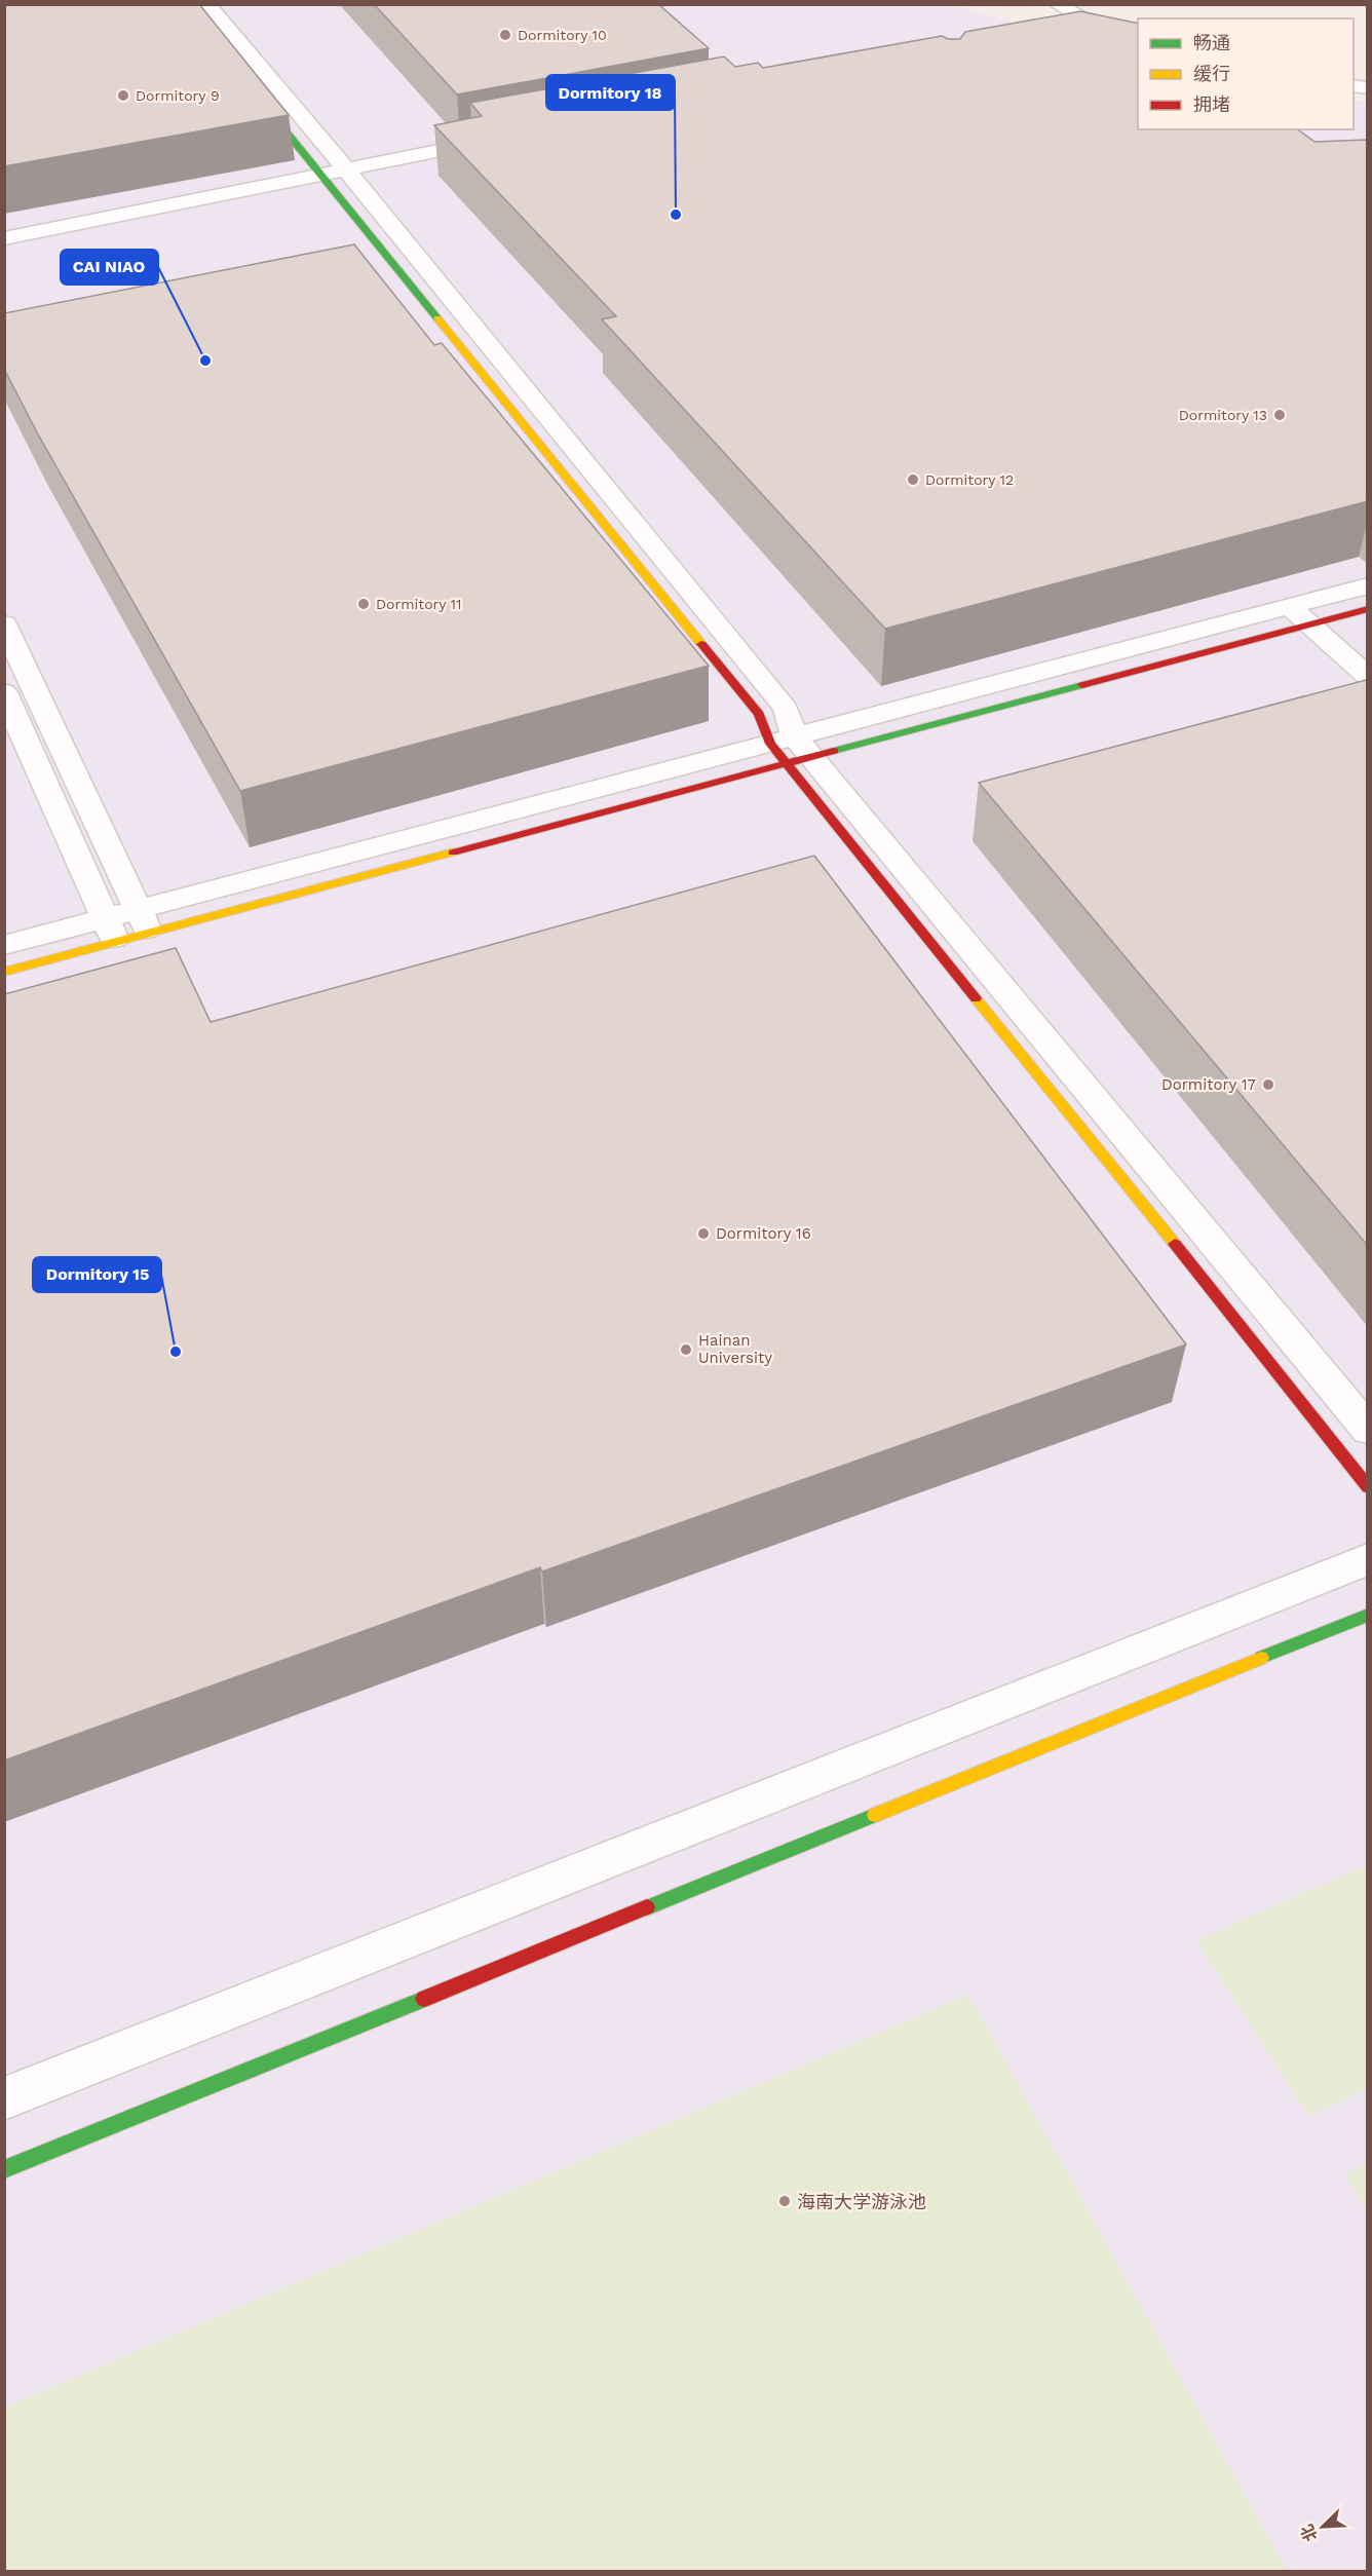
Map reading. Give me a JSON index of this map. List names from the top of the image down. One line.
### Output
{"places":["Dormitory 10","Dormitory 9","Dormitory 18","CAI NIAO","Dormitory 13","Dormitory 12","Dormitory 11","Dormitory 17","Dormitory 16","Hainan University","Dormitory 15","海南大学游泳池"],"legend":["畅通","缓行","拥堵"],"north":"bottom left"}
